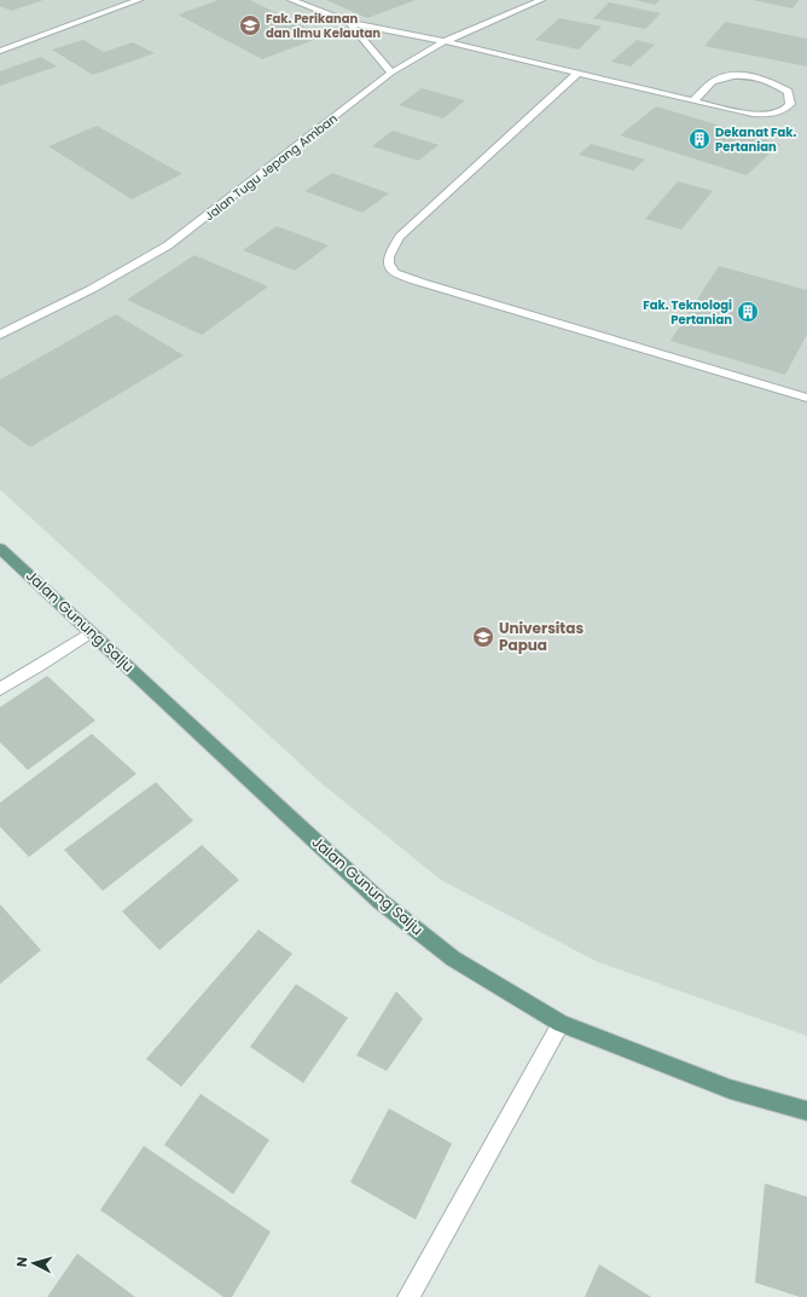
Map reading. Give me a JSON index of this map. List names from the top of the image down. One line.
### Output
{"streets":{"main road":["Jalan Gunung Salju"],"street":["Jalan Tugu Jepang Amban"]},"places":{"school or university":["Fak. Perikanan dan Ilmu Kelautan","Universitas Papua"],"building":["Dekanat Fak. Pertanian","Fak. Teknologi Pertanian"]},"north":"left"}
